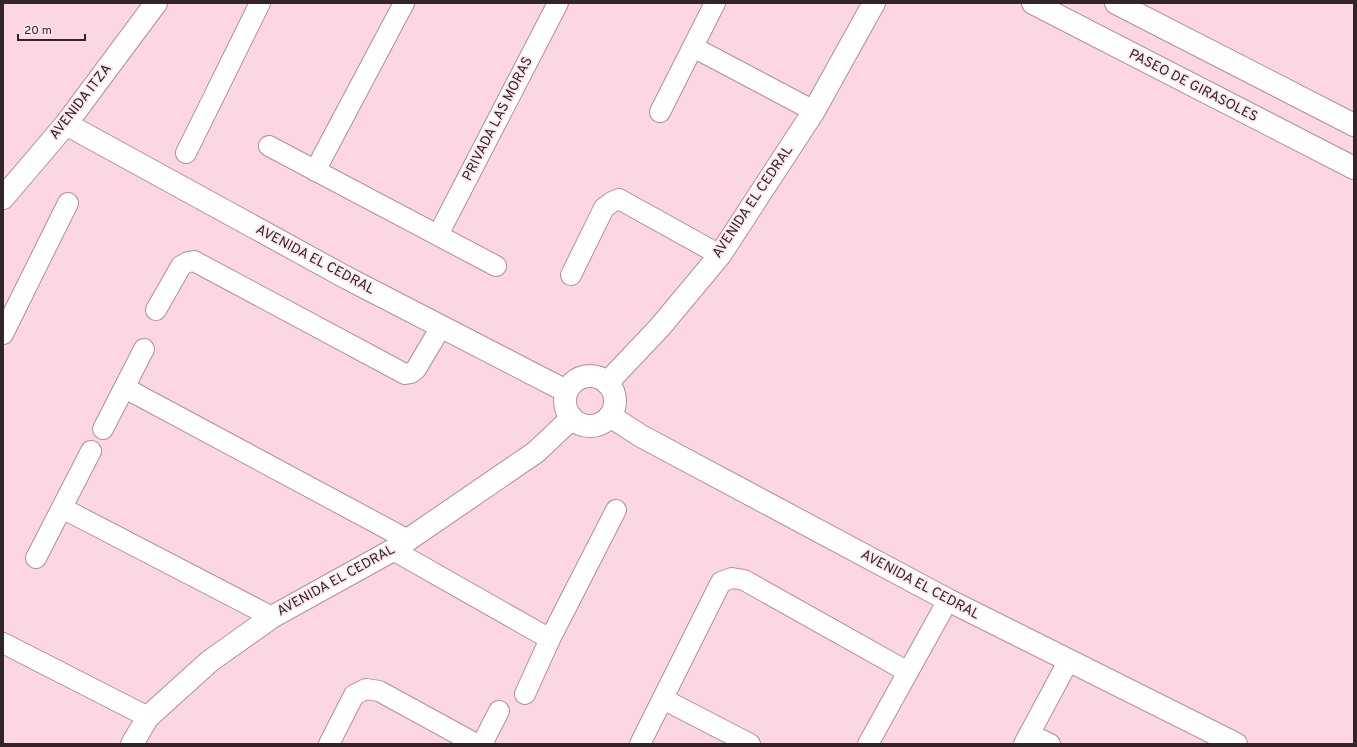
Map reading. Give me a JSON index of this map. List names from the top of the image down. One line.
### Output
{"streets":{"street":["PASEO DE GIRASOLES","AVENIDA ITZA","PRIVADA LAS MORAS","AVENIDA EL CEDRAL"]},"crossings":[["AVENIDA ITZA","AVENIDA EL CEDRAL"]],"scale_bar":"20 m"}
